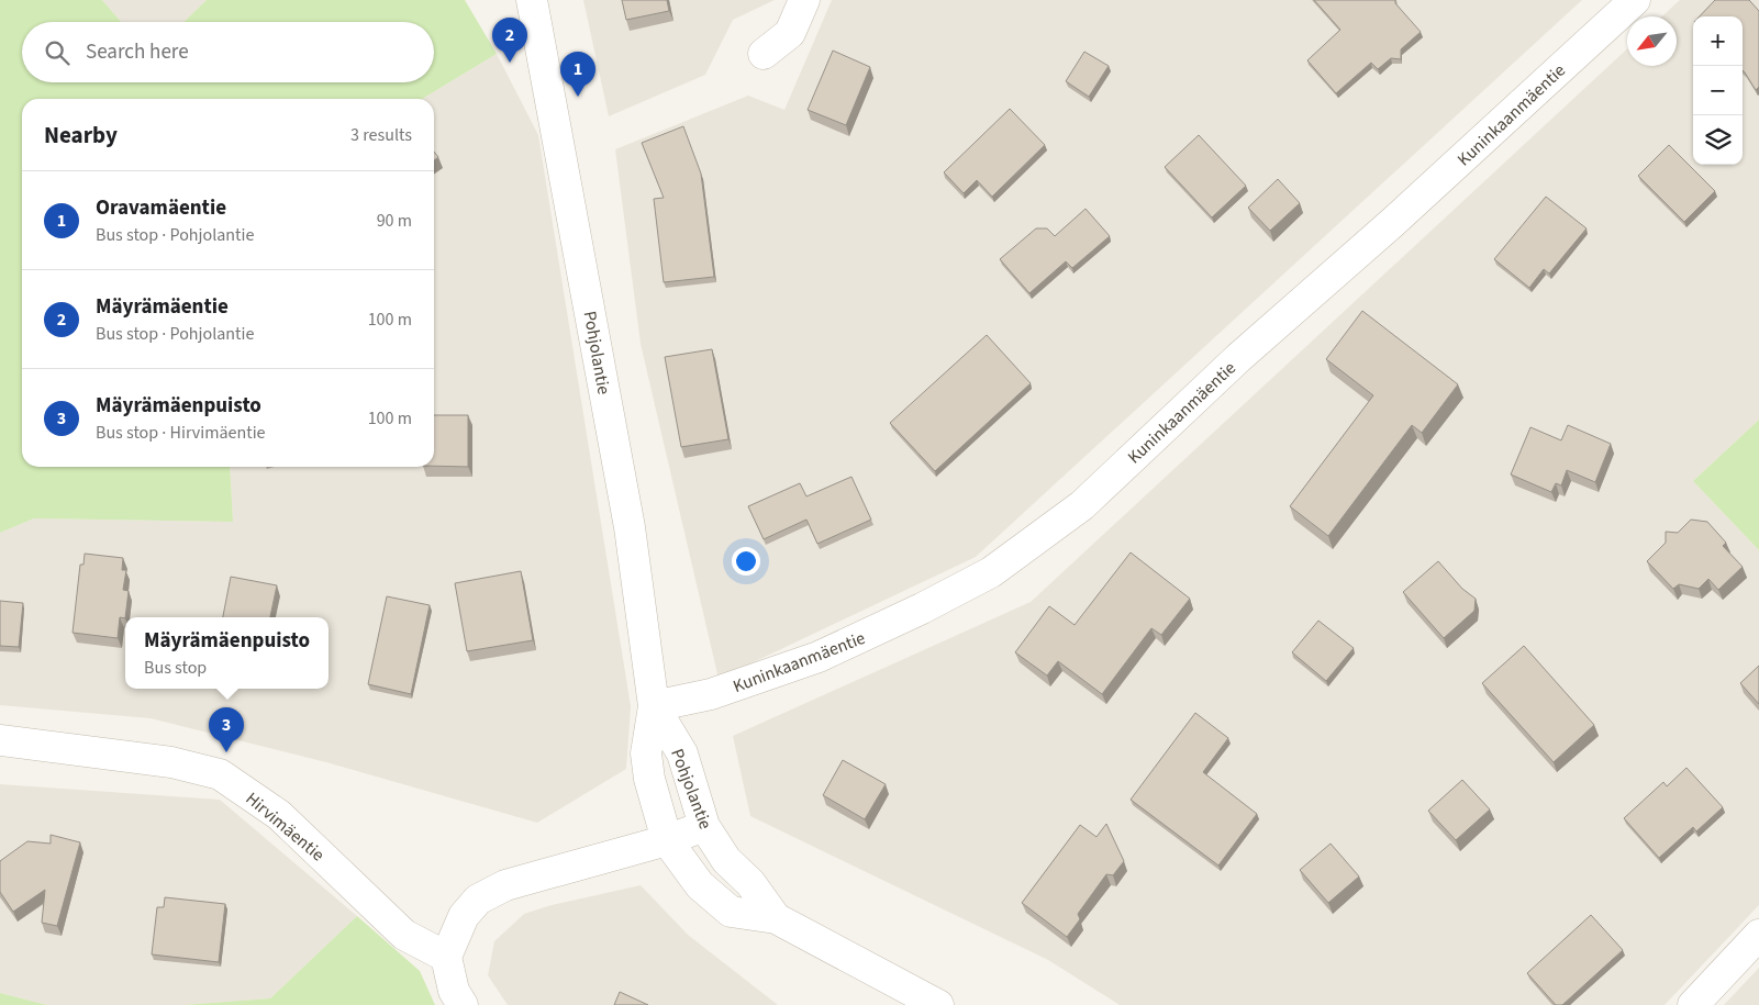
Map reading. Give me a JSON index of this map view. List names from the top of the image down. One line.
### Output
{"streets":{"street":["Kuninkaanmäentie","Pohjolantie","Hirvimäentie"]},"crossings":[["Kuninkaanmäentie","Pohjolantie"]],"north":"bottom left","page":{"map_buttons":["+","−"],"pins":["2","1","3"],"search":"Search here","heading":["Nearby","3 results"],"list":[{"mark":"1","name":"Oravamäentie","note":"Bus stop · Pohjolantie","value":"90 m"},{"mark":"2","name":"Mäyrämäentie","note":"Bus stop · Pohjolantie","value":"100 m"},{"mark":"3","name":"Mäyrämäenpuisto","note":"Bus stop · Hirvimäentie","value":"100 m"}],"popup":["Mäyrämäenpuisto","Bus stop"]}}
